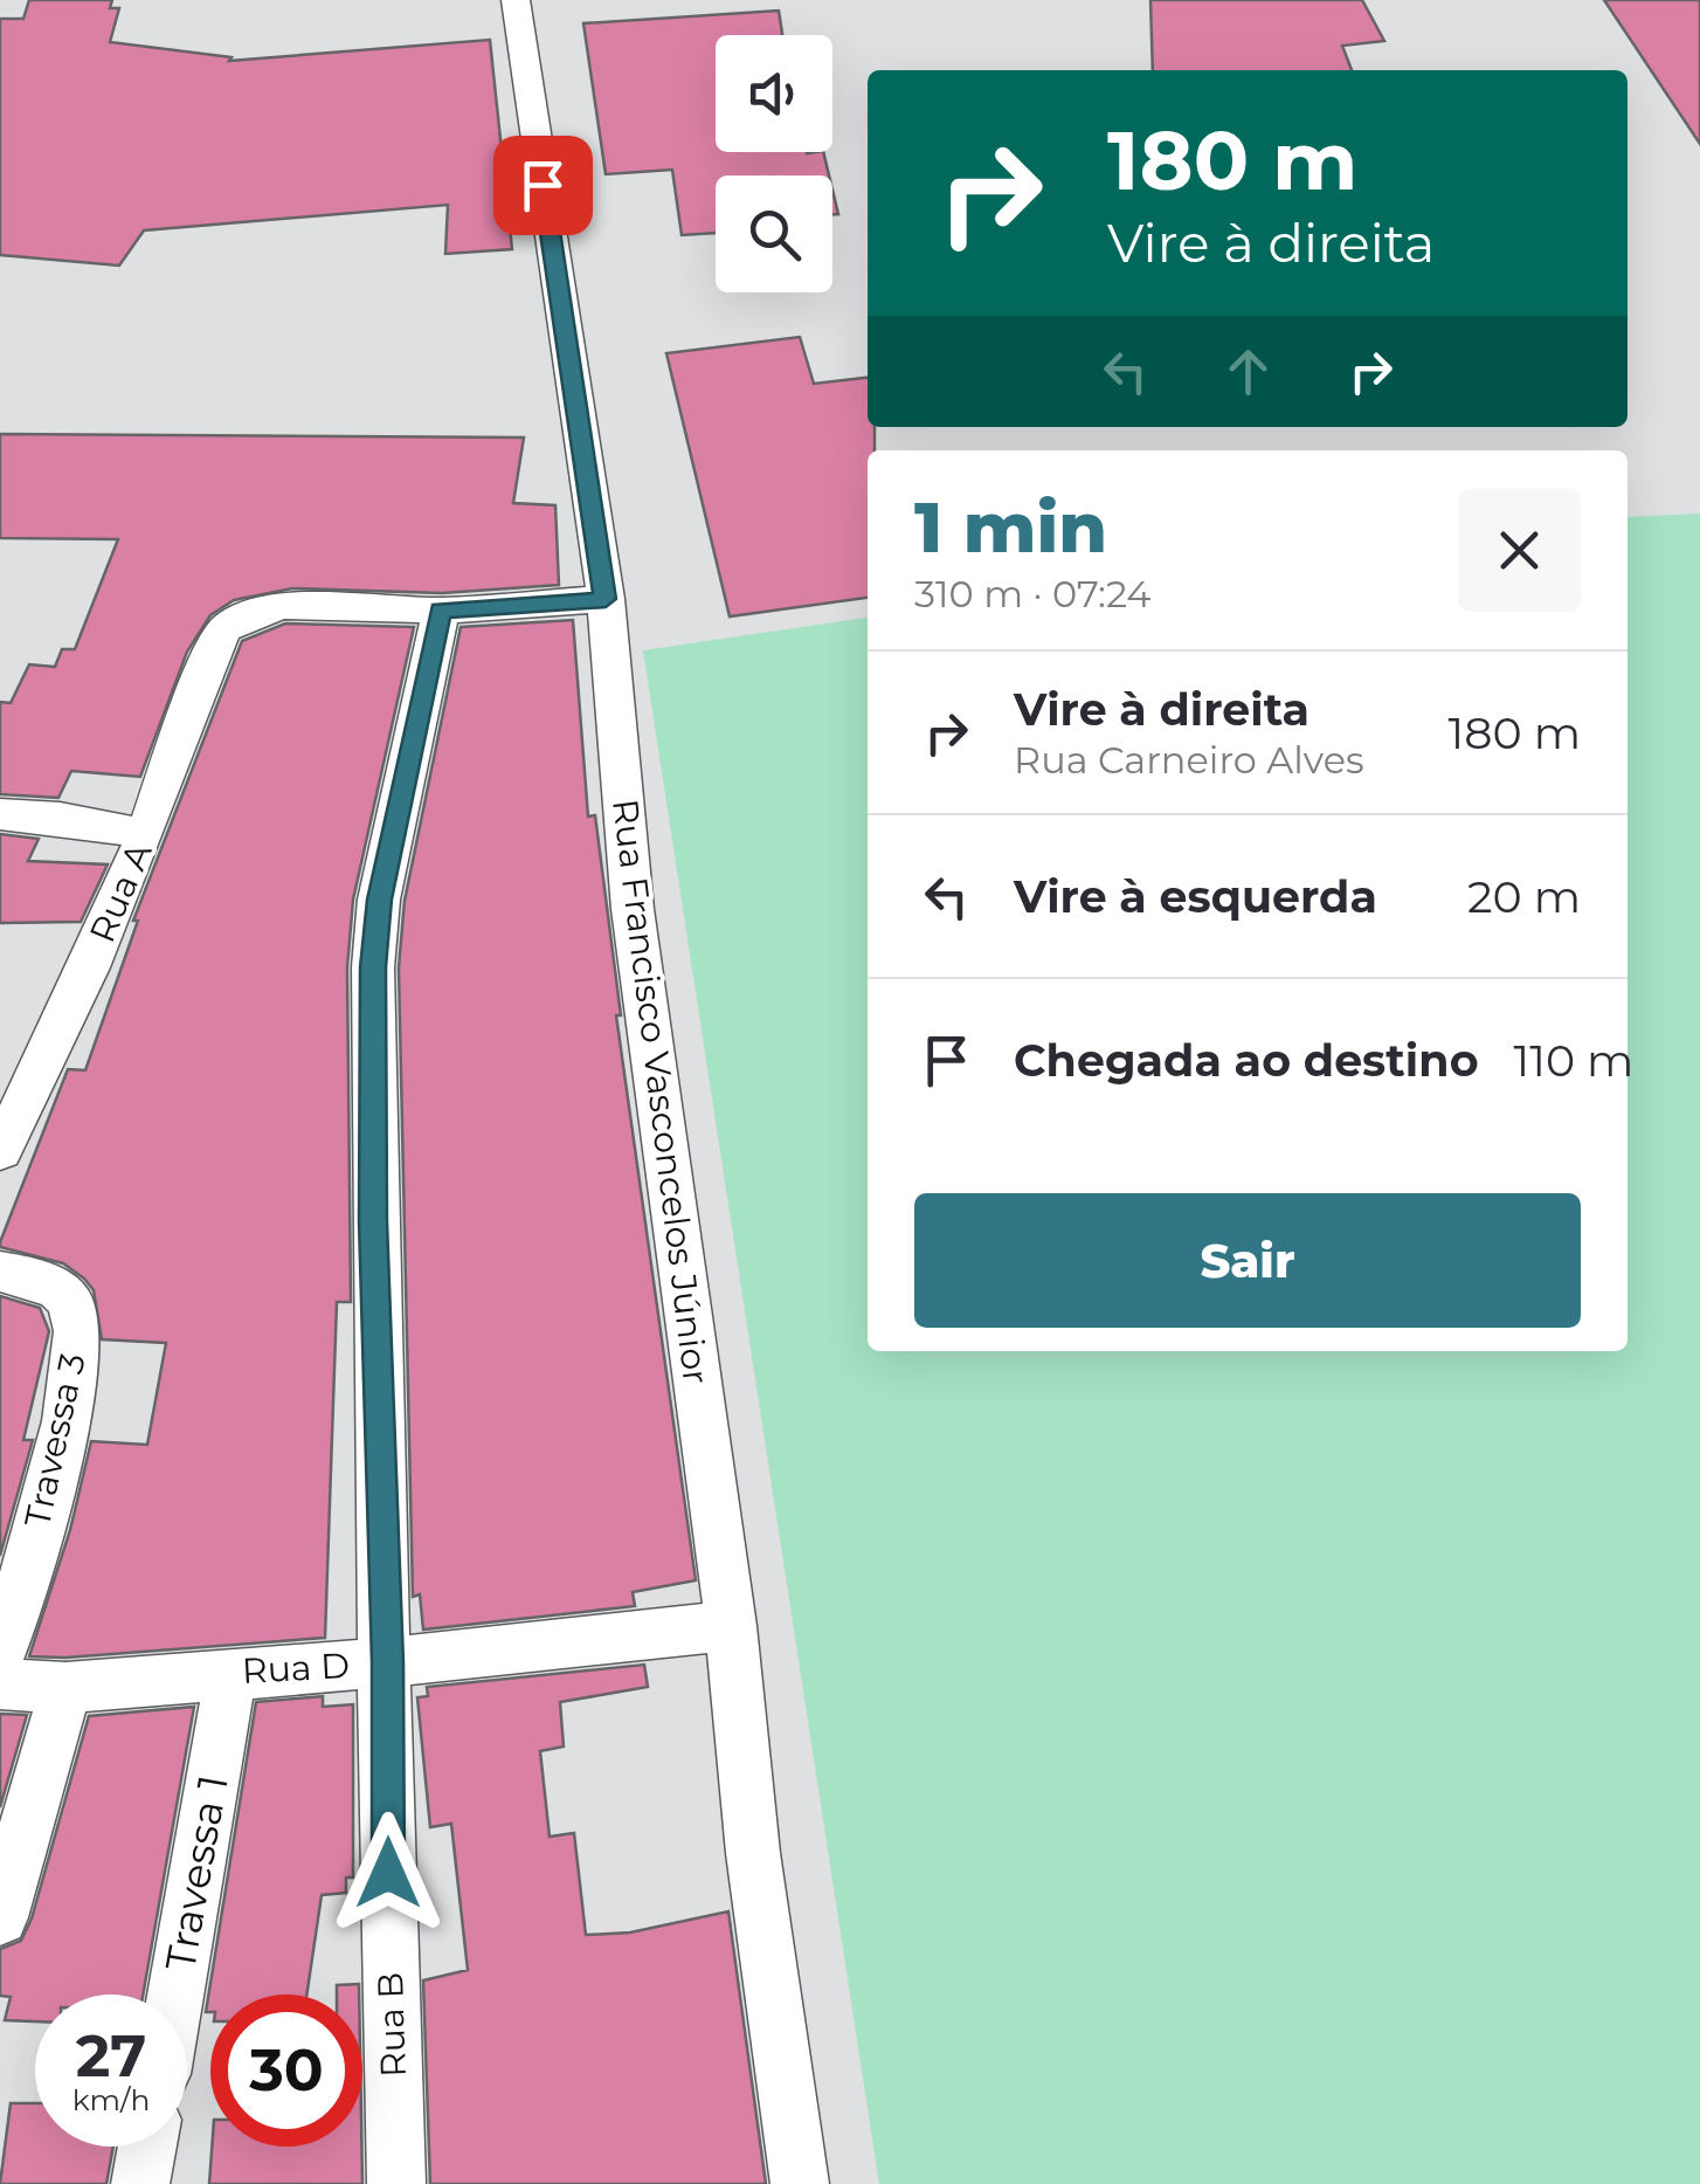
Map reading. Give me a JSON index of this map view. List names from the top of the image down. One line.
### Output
{"streets":{"street":["Rua A","Rua Francisco Vasconcelos Júnior","Travessa 3","Rua D","Travessa 1","Rua B"]},"crossings":[["Rua A","Rua B"],["Rua Francisco Vasconcelos Júnior","Rua D"],["Rua D","Travessa 1"],["Rua D","Rua B"]],"page":{"turn":["180 m","Vire à direita"],"heading":["1 min","310 m · 07:24"],"list":[{"name":"Vire à direita","note":"Rua Carneiro Alves","value":"180 m"},{"name":"Vire à esquerda","value":"20 m"},{"name":"Chegada ao destino","value":"110 m"}],"buttons":"Sair","speed":"27 km/h","limit":"30"}}
